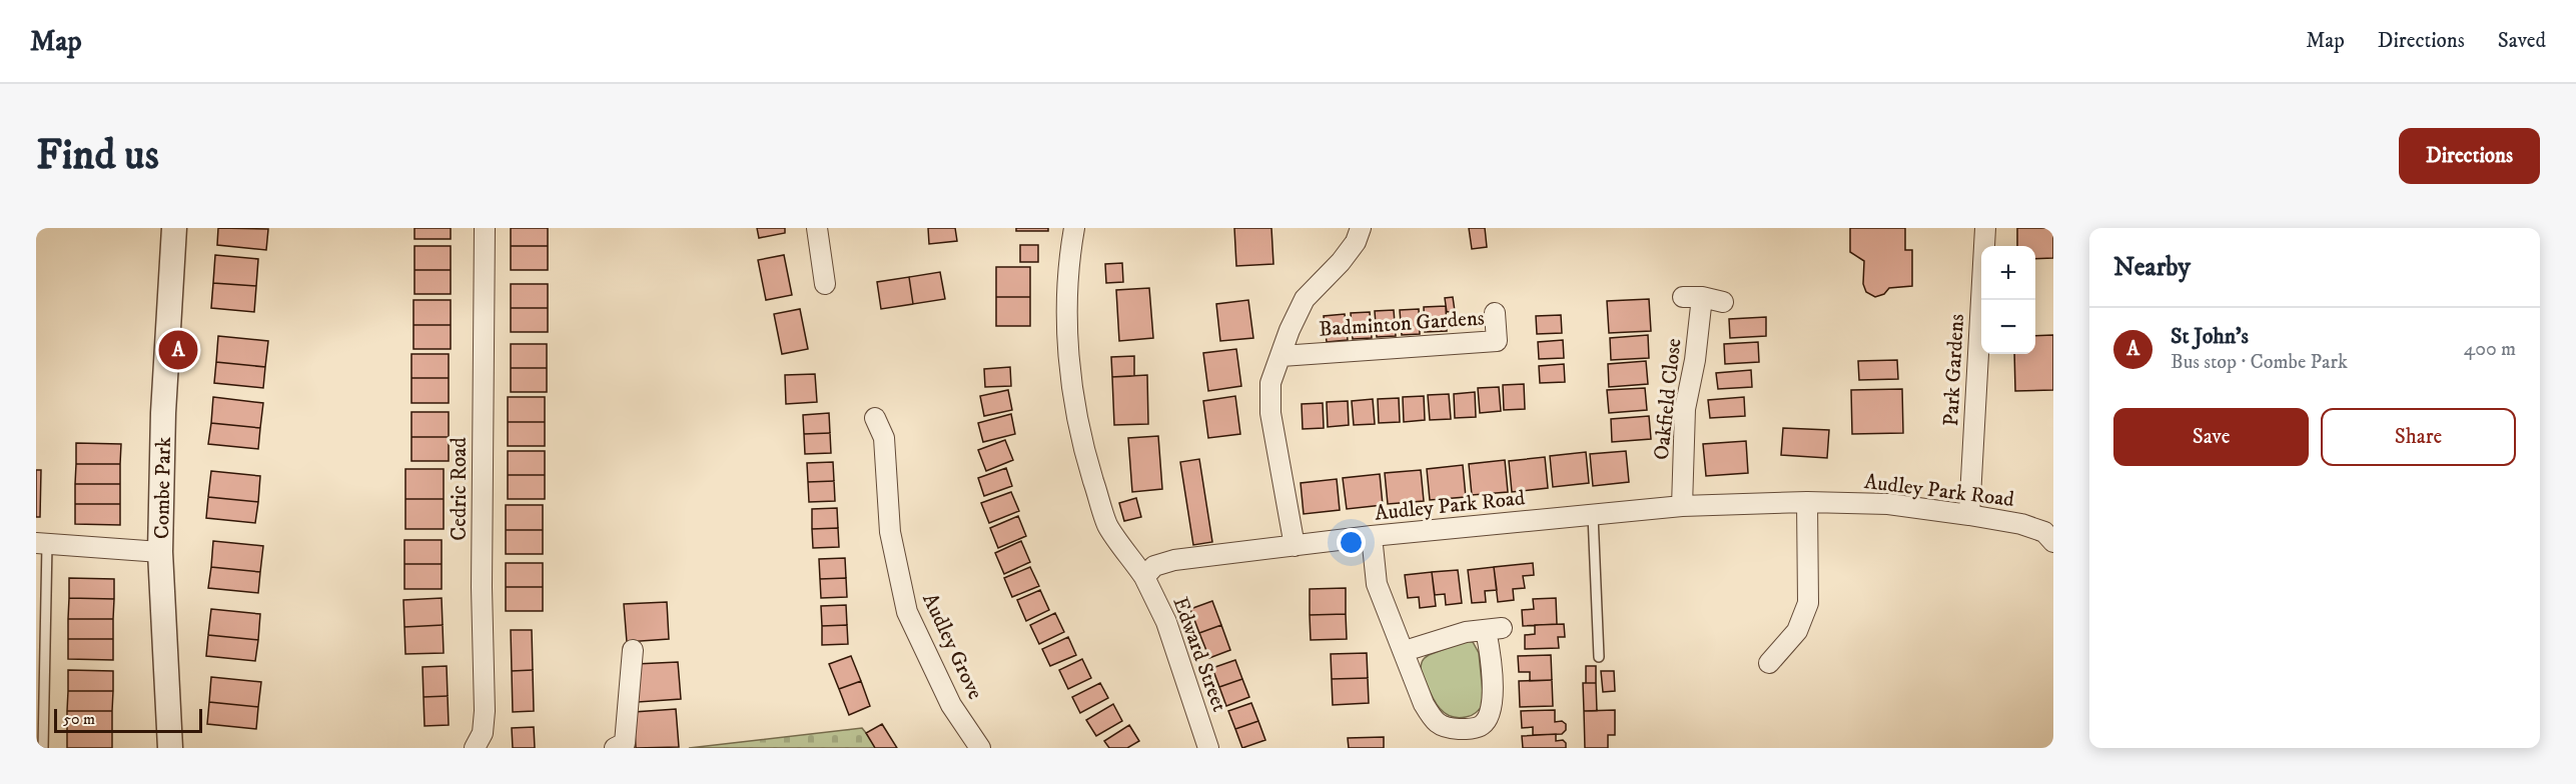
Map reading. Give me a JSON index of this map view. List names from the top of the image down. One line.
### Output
{"streets":{"street":["Badminton Gardens","Park Gardens","Oakfield Close","Combe Park","Cedric Road","Audley Park Road","Audley Grove","Edward Street"]},"crossings":[["Badminton Gardens","Audley Park Road"],["Park Gardens","Audley Park Road"],["Oakfield Close","Audley Park Road"],["Audley Park Road","Edward Street"]],"scale_bar":"50 m","page":{"header":"Map","nav":["Map","Directions","Saved"],"buttons":["Directions",["Save","Share"]],"title":"Find us","heading":"Nearby","map_buttons":["+","−"],"list":[{"mark":"A","name":"St John's","note":"Bus stop · Combe Park","value":"400 m"}],"pins":"A","scale":"50 m"}}
